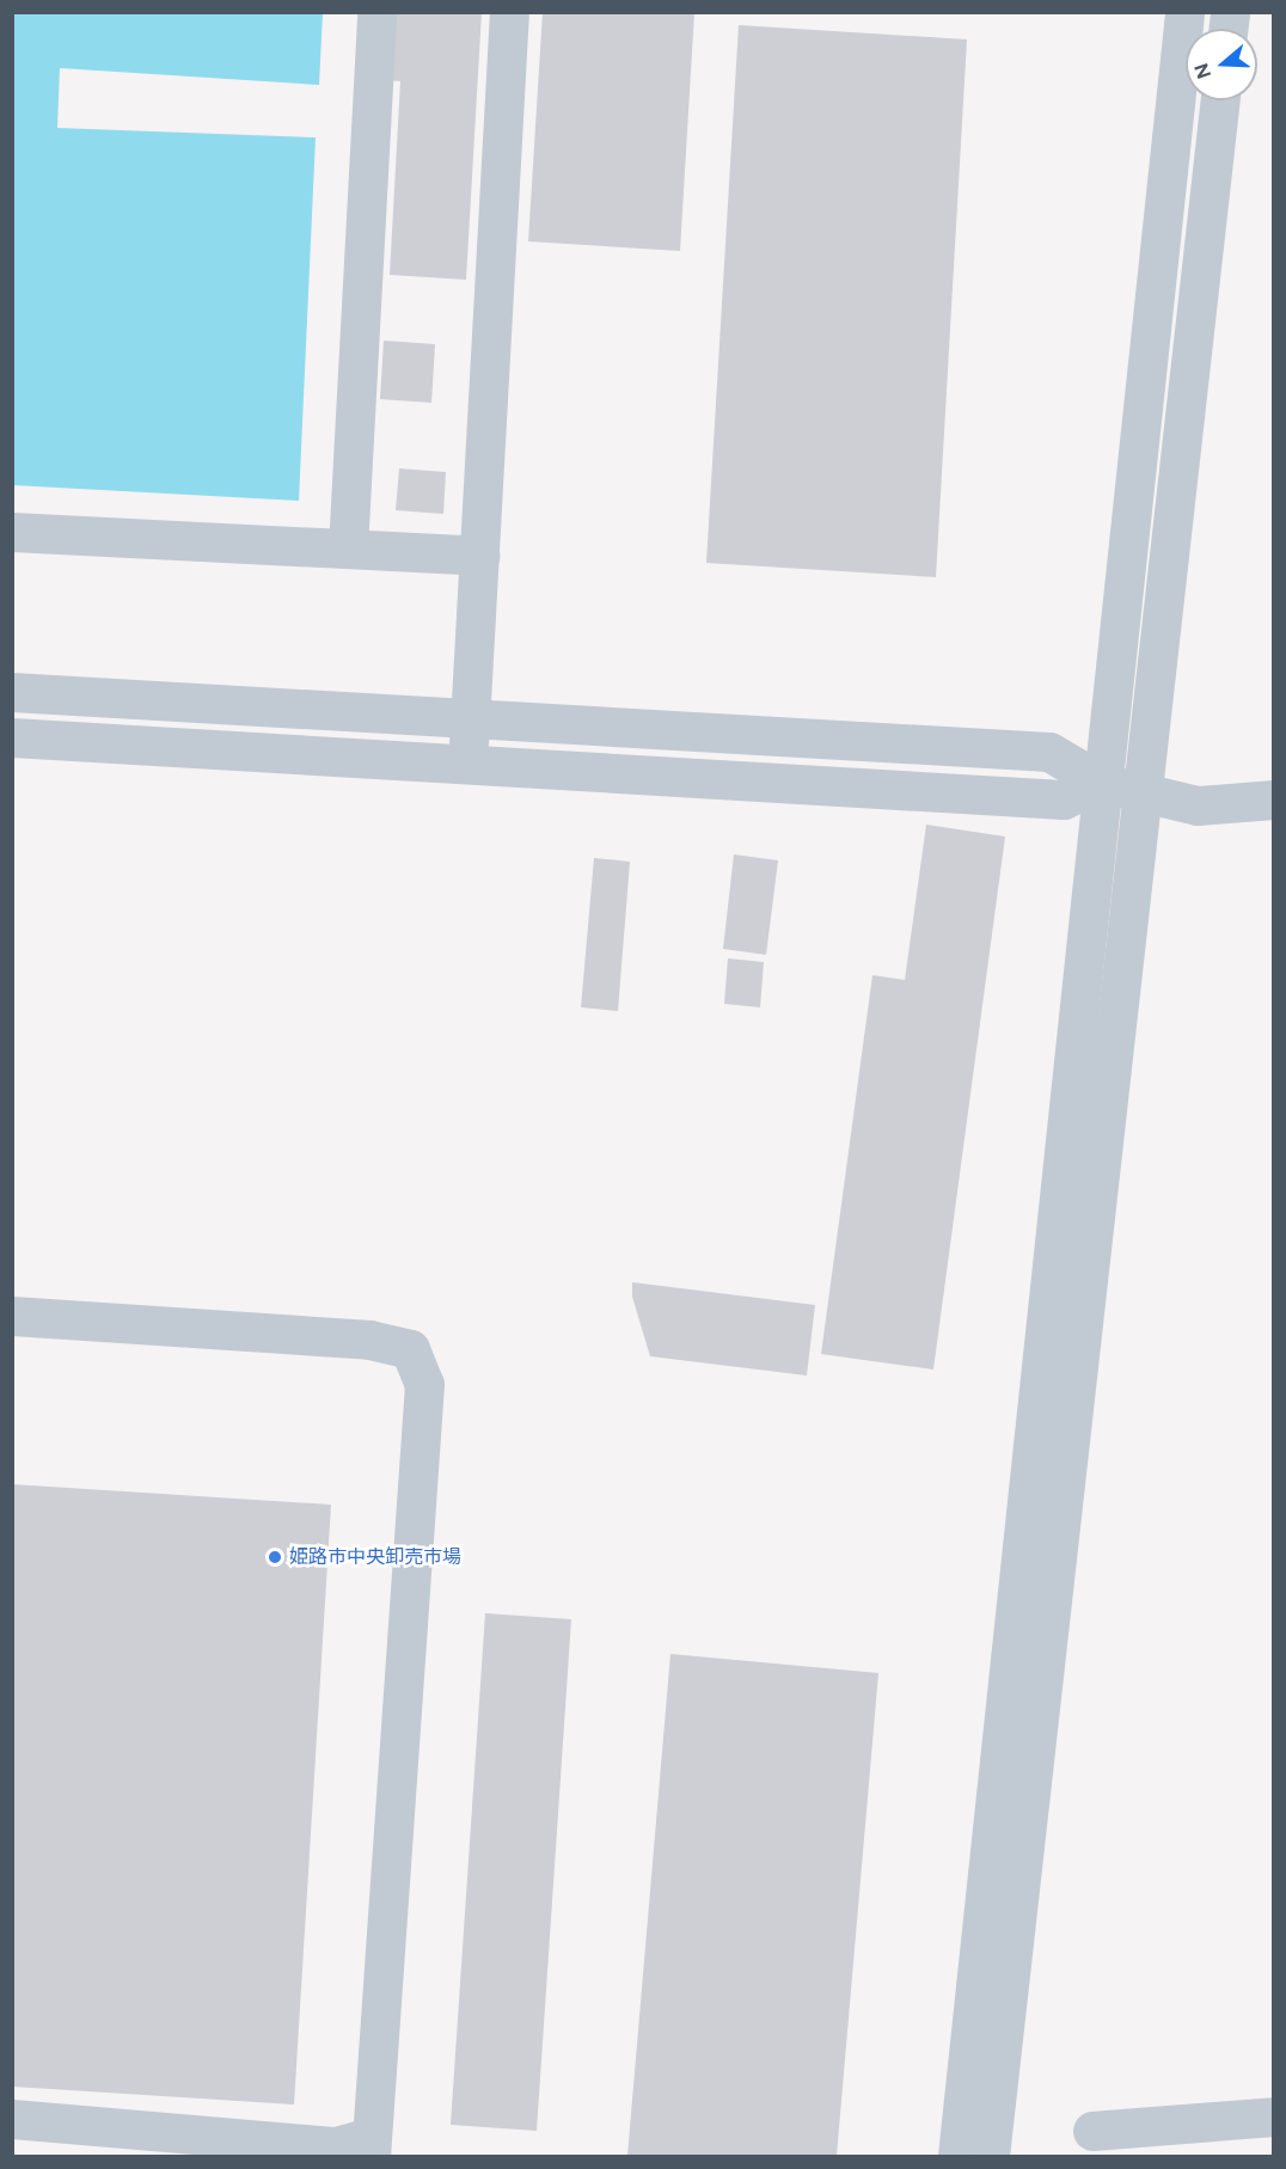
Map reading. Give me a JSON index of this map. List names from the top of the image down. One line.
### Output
{"places":["姫路市中央卸売市場"],"north":"left"}
